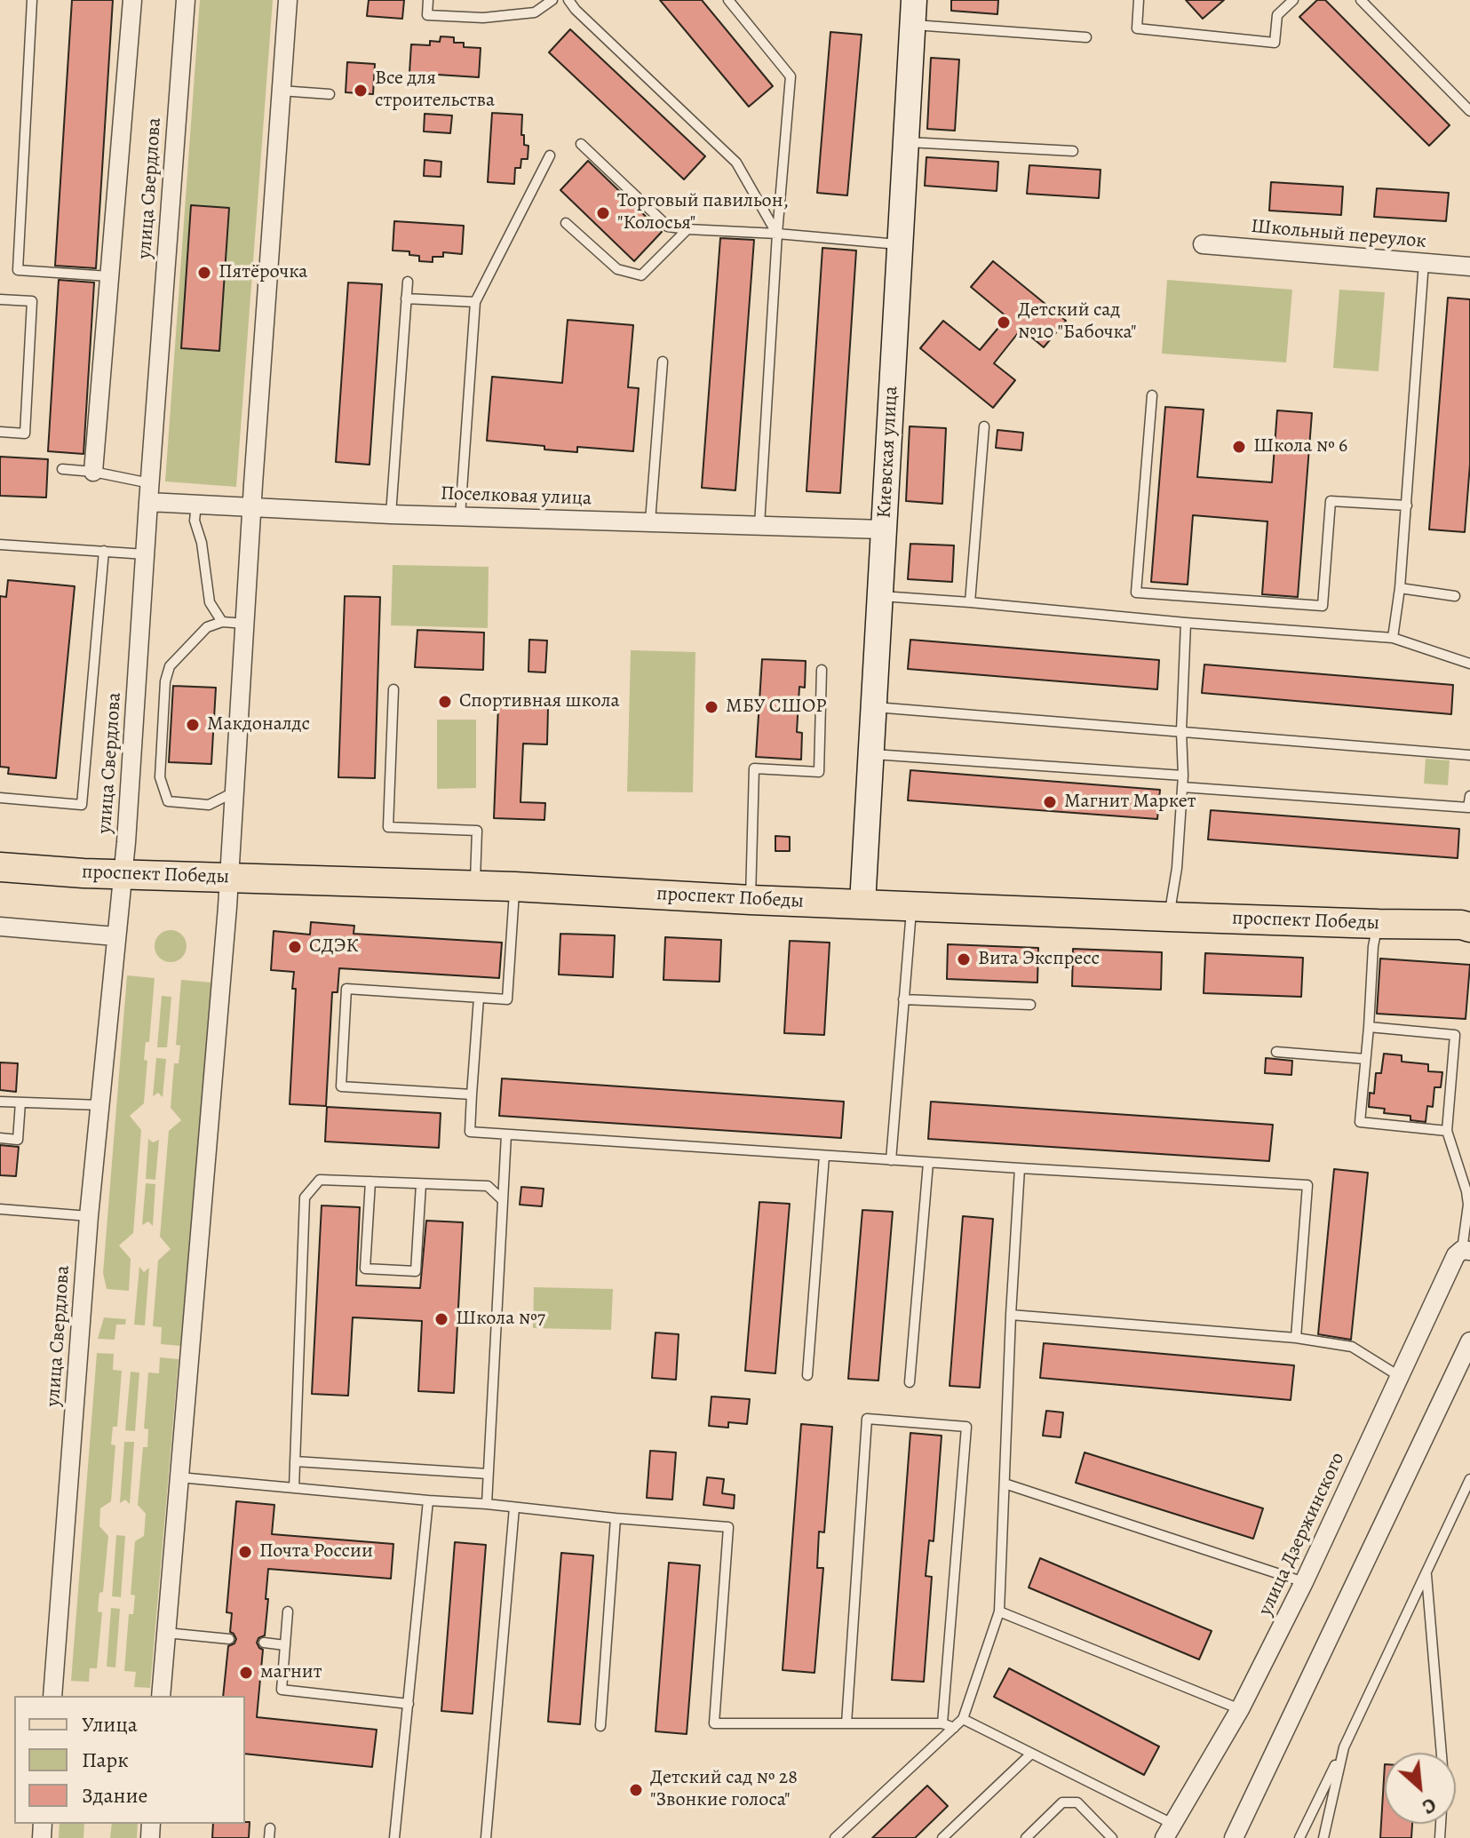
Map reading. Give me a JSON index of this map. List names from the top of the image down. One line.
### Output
{"streets":{"main road":["Киевская улица","проспект Победы"],"street":["улица Свердлова","Школьный переулок","Поселковая улица","улица Дзержинского"]},"crossings":[["улица Свердлова","Поселковая улица"],["улица Свердлова","проспект Победы"],["Киевская улица","Поселковая улица"],["Киевская улица","проспект Победы"]],"places":["Все для строительства","Торговый павильон, \"Колосья\"","Пятёрочка","Детский сад №10 \"Бабочка\"","Школа № 6","Спортивная школа","МБУ СШОР","Макдоналдс","Магнит Маркет","СДЭК","Вита Экспресс","Школа №7","Почта России","магнит","Детский сад № 28 \"Звонкие голоса\""],"legend":["Улица","Парк","Здание"],"north":"bottom right"}
